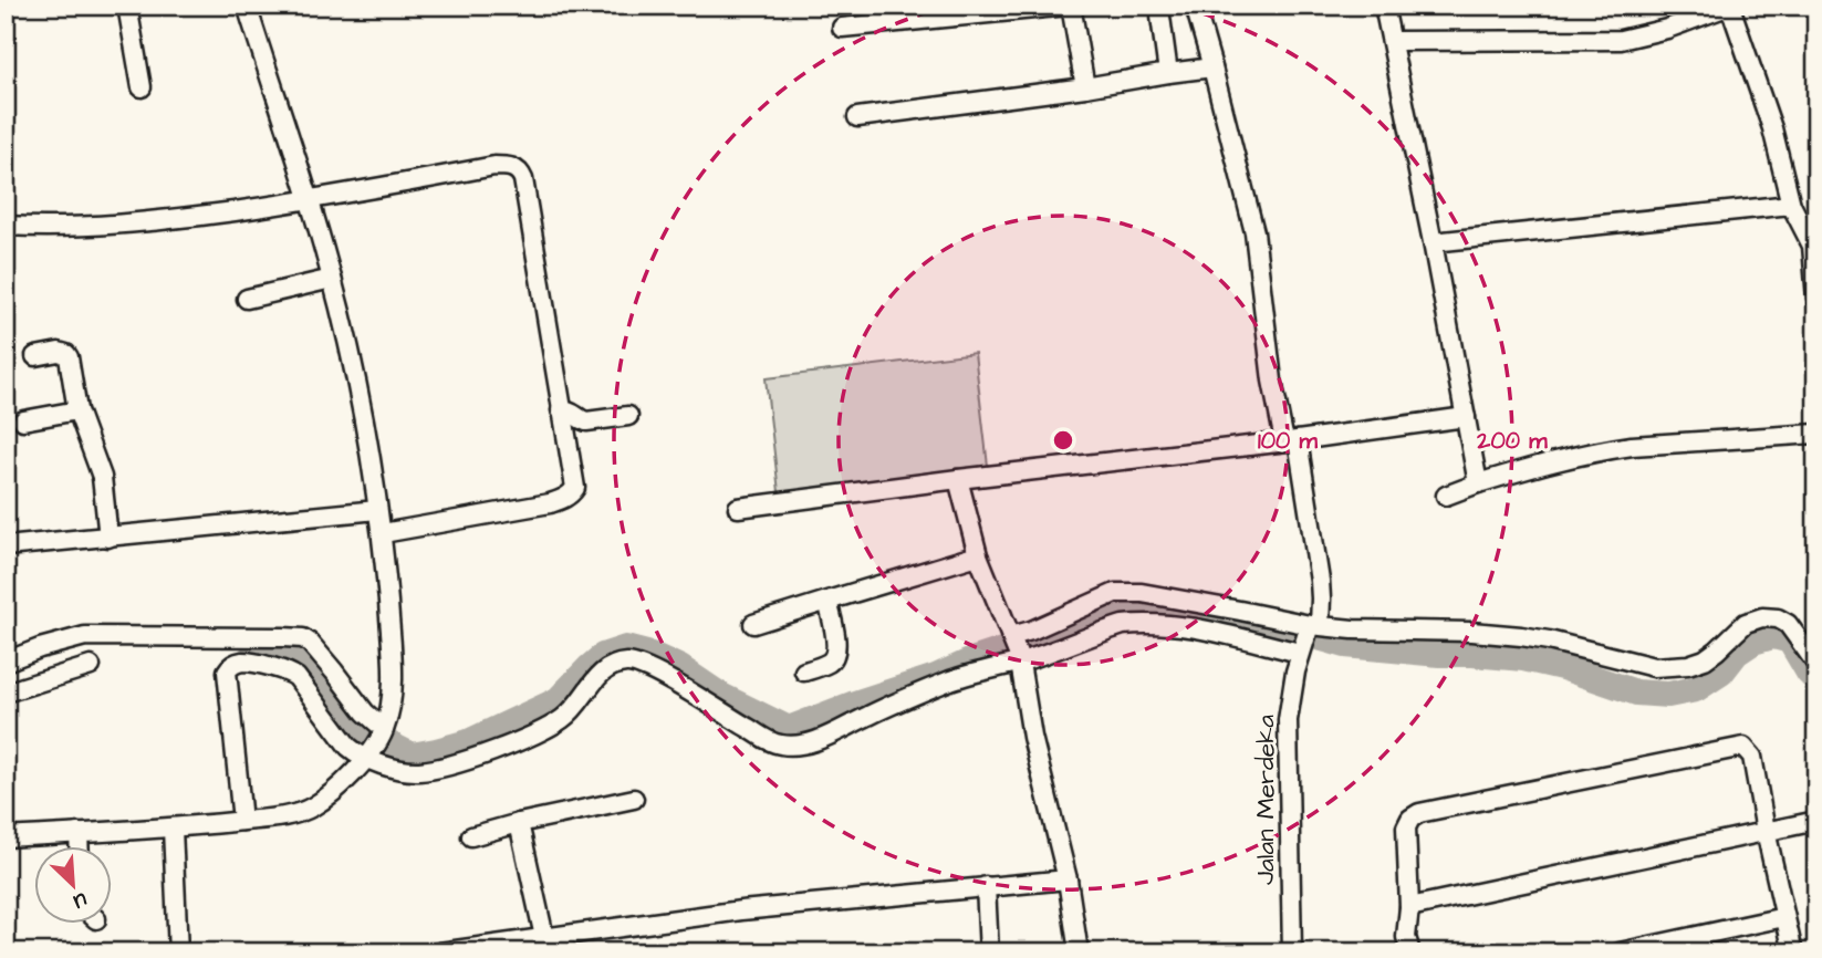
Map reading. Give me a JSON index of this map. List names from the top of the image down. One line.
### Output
{"streets":{"street":["Jalan Merdeka"]},"north":"bottom right","rings":["100 m","200 m"]}
